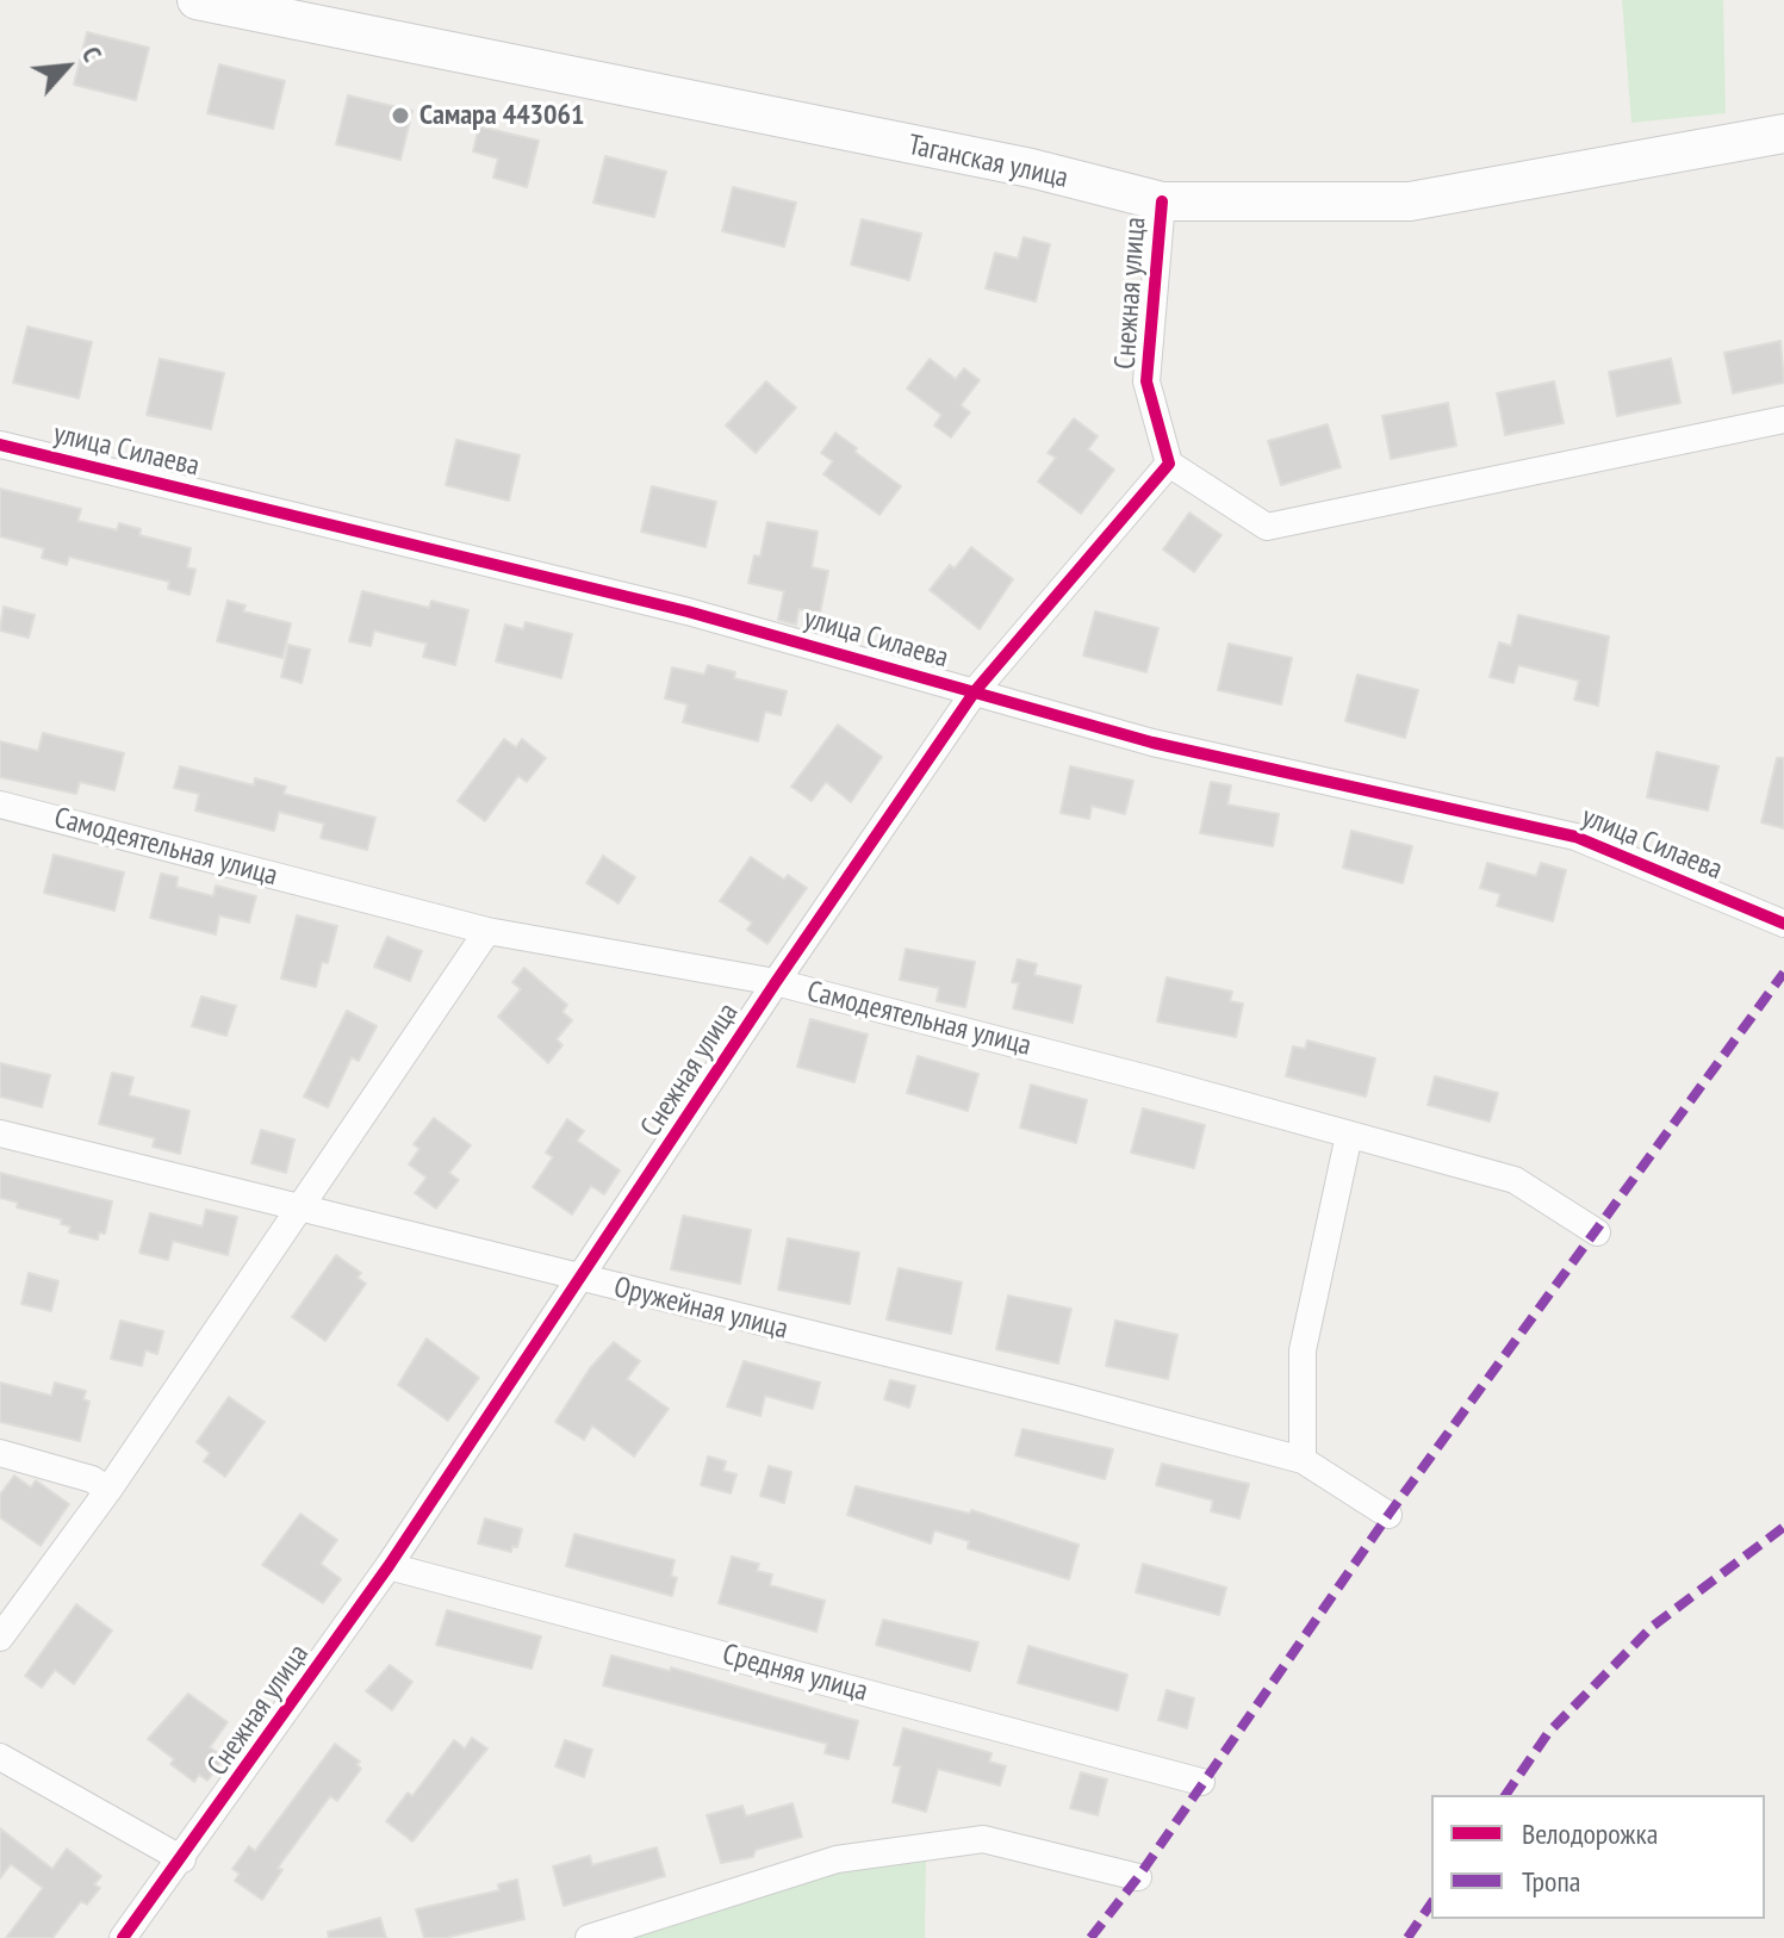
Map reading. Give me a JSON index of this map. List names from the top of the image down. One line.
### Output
{"streets":{"main road":["Таганская улица"],"street":["Снежная улица","улица Силаева","Самодеятельная улица","Оружейная улица","Средняя улица"]},"crossings":[["Таганская улица","Снежная улица"],["Снежная улица","улица Силаева"],["Снежная улица","Самодеятельная улица"],["Снежная улица","Оружейная улица"],["Снежная улица","Средняя улица"]],"places":["Самара 443061"],"legend":["Велодорожка","Тропа"],"north":"top right"}
